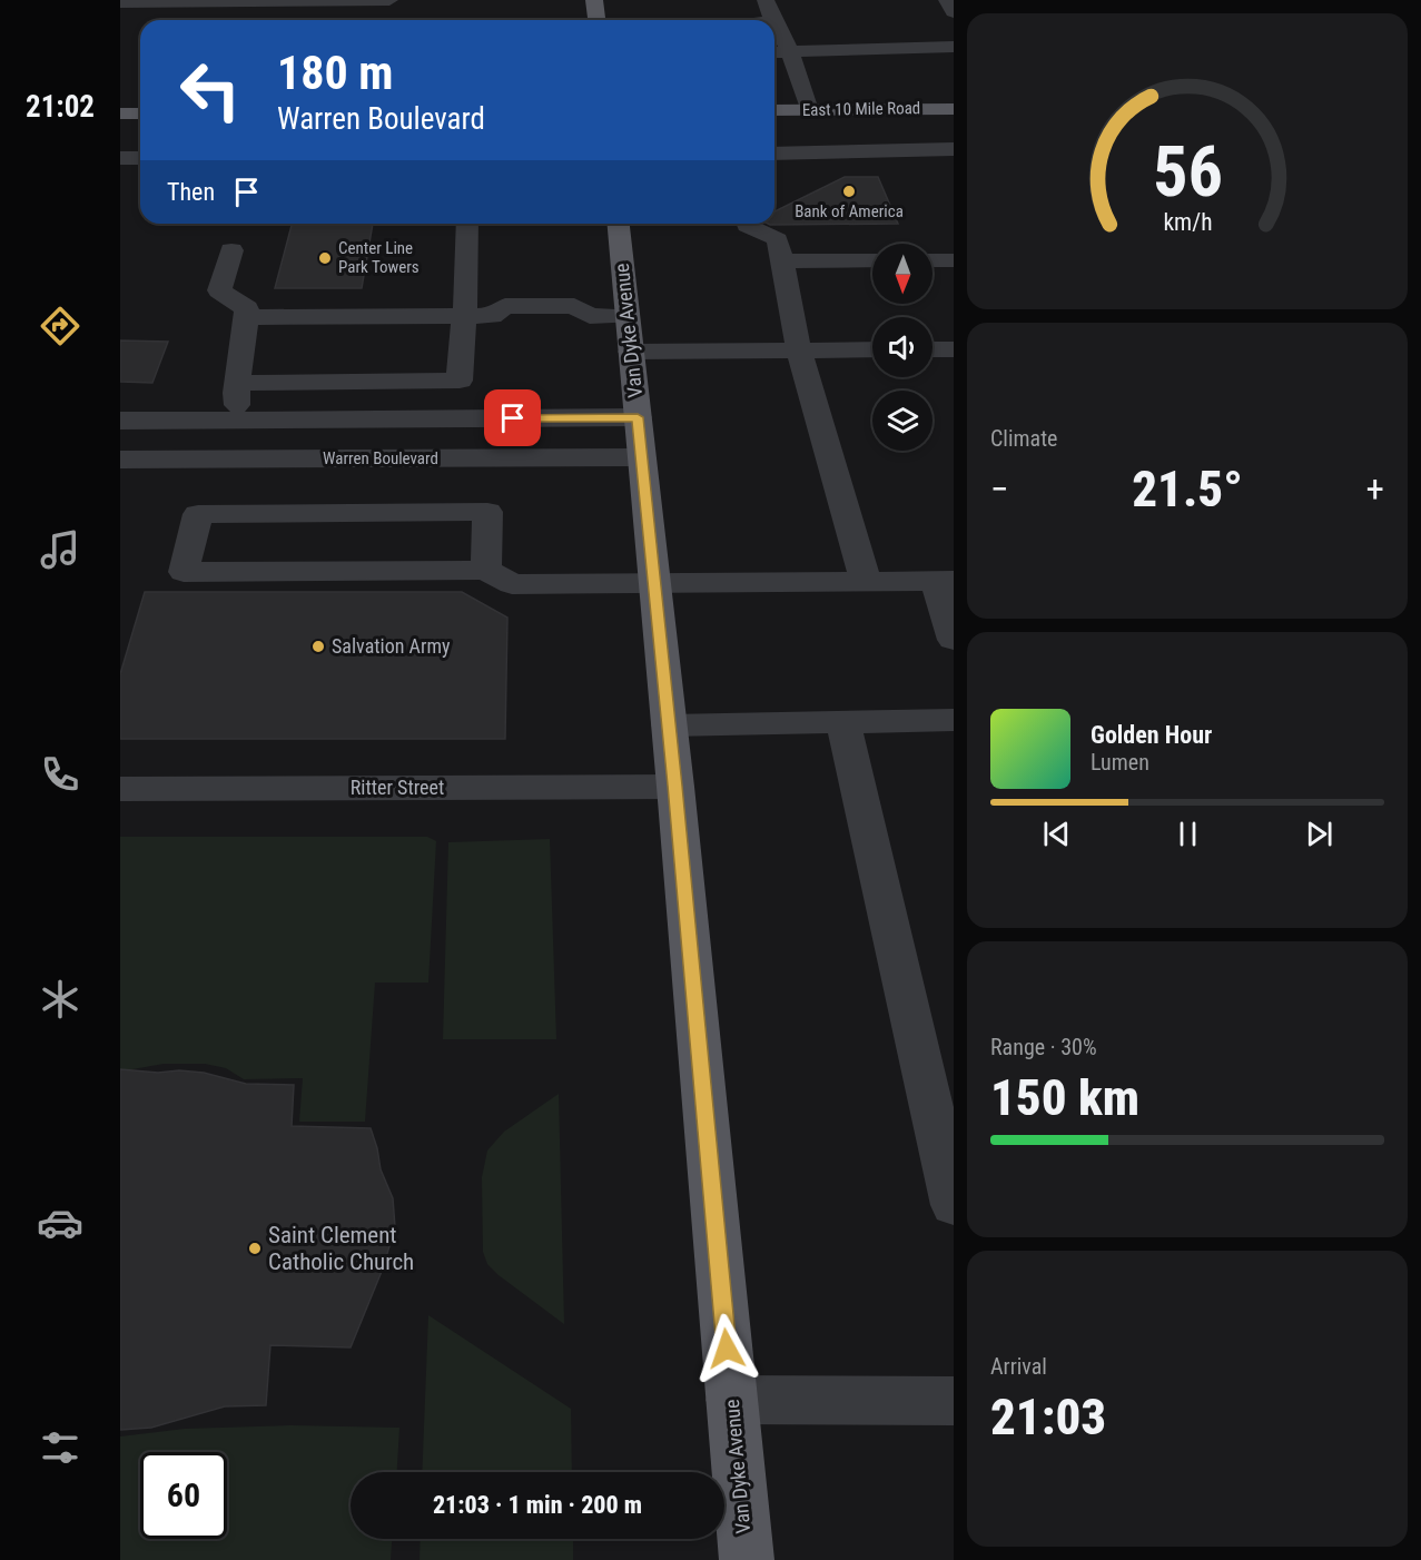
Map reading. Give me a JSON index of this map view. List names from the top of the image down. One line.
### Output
{"streets":{"main road":["East 10 Mile Road","Van Dyke Avenue"],"street":["Warren Boulevard","Ritter Street"]},"crossings":[["Van Dyke Avenue","Warren Boulevard"],["Van Dyke Avenue","Ritter Street"]],"places":["Bank of America","Center Line Park Towers","Salvation Army","Saint Clement Catholic Church"],"north":"bottom","page":{"tabs":"21:02","turn":["180 m","Warren Boulevard"],"then":"Then","tile":["Climate",["Range · 30%","150 km"],["Arrival","21:03"]],"heat":["−","21.5°","+"],"song":["Golden Hour","Lumen"],"limit":"60","trip":"21:03 · 1 min · 200 m","gauge":["56","km/h"]}}
